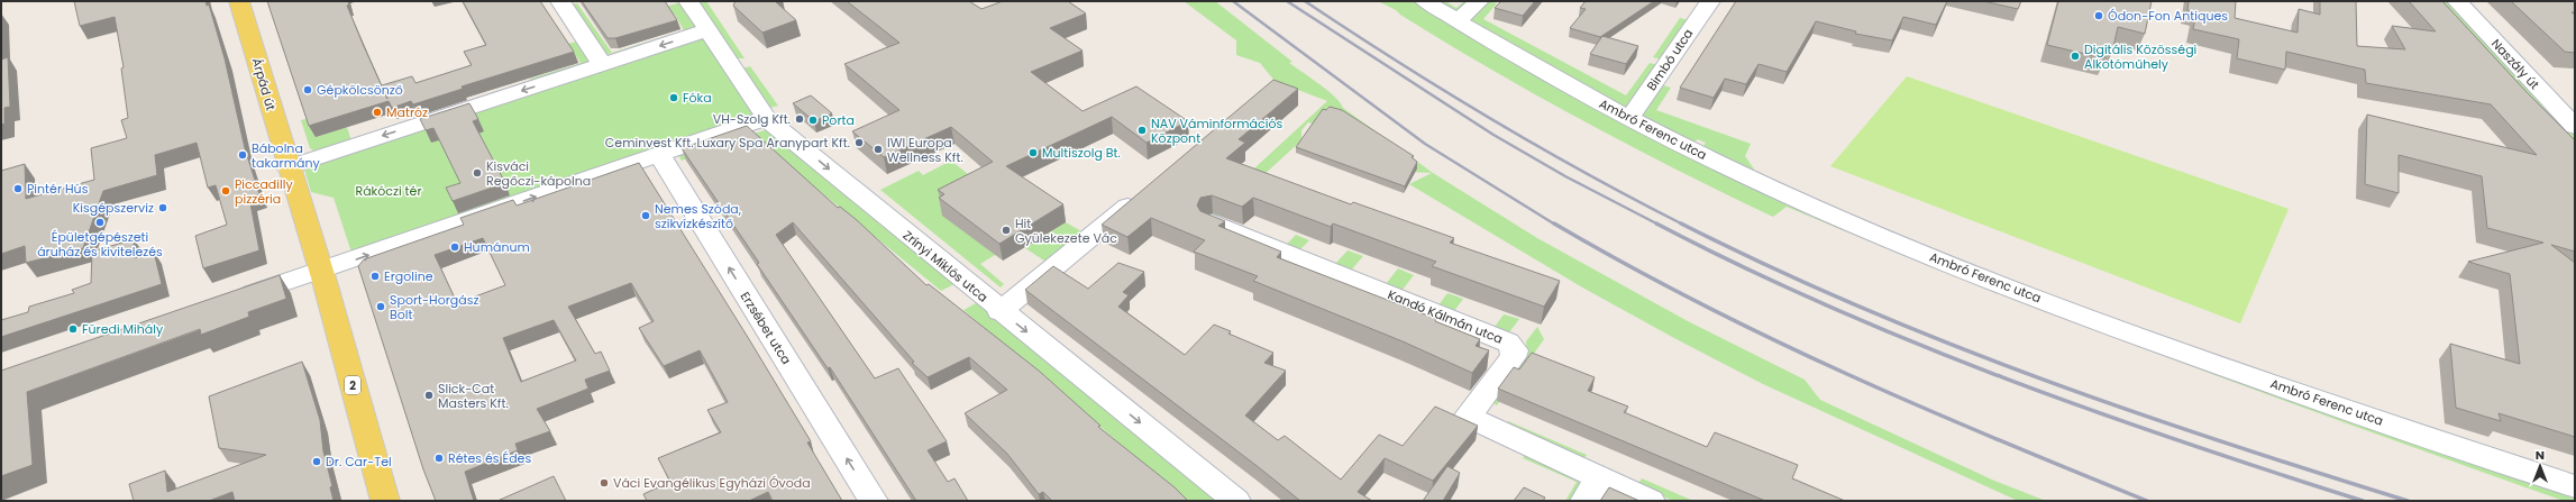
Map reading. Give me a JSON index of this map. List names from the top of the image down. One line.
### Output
{"streets":{"main road":["Árpád út","2"],"street":["Bimbó utca","Naszály út","Ambró Ferenc utca","Zrínyi Miklós utca","Kandó Kálmán utca","Erzsébet utca"]},"crossings":[["Bimbó utca","Ambró Ferenc utca"],["Árpád út","2"]],"one_way":["Zrínyi Miklós utca","Erzsébet utca"],"parks":["Rákóczi tér"],"places":["Ódon-Fon Antiques","Digitális Közösségi Alkotóműhely","Gépkölcsönző","Fóka","Matróz","VH-Szolg Kft.","Porta","NAV Váminformációs Központ","Ceminvest Kft. Luxary Spa Aranypart Kft.","IWI Europa Wellness Kft.","Multiszolg Bt.","Bábolna takarmány","Kisváci Regőczi-kápolna","Pintér Hús","Piccadilly pizzéria","Kisgépszerviz","Nemes Szóda, szikvízkészítő","Épületgépészeti áruház és kivitelezés","Hit Gyülekezete Vác","Humánum","Ergoline","Sport-Horgász Bolt","Füredi Mihály","Slick-Cat Masters Kft.","Rétes és Édes","Dr. Car-Tel","Váci Evangélikus Egyházi Óvoda"],"north":"top"}
